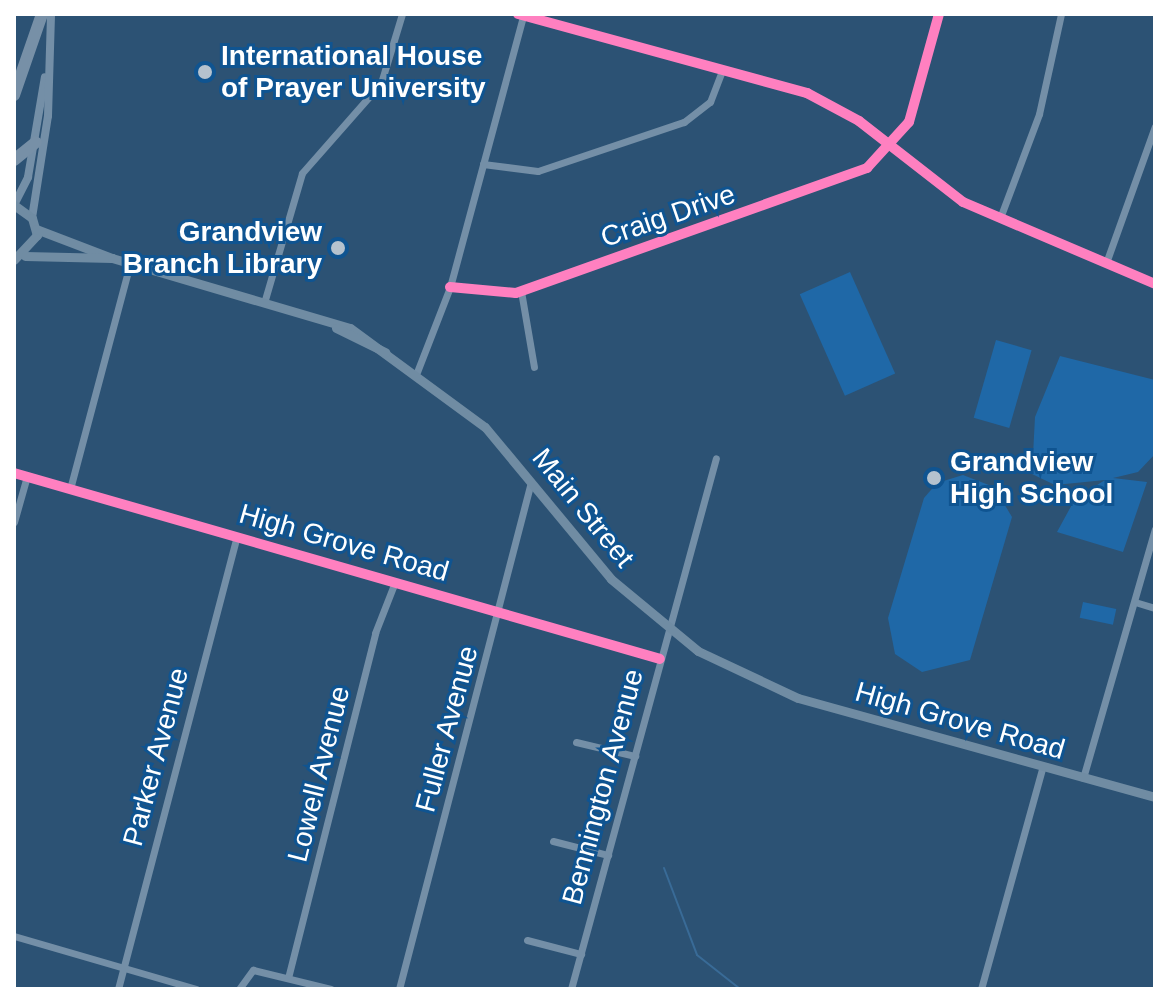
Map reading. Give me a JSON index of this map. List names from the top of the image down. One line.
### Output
{"streets":{"main road":["Main Street","High Grove Road"],"street":["Craig Drive","Fuller Avenue","Parker Avenue","Lowell Avenue","Bennington Avenue"]},"crossings":[["Main Street","High Grove Road"],["Main Street","Fuller Avenue"],["Main Street","Bennington Avenue"],["High Grove Road","Fuller Avenue"],["High Grove Road","Parker Avenue"],["High Grove Road","Lowell Avenue"],["High Grove Road","Bennington Avenue"]],"places":["International House of Prayer University","Grandview Branch Library","Grandview High School"]}
